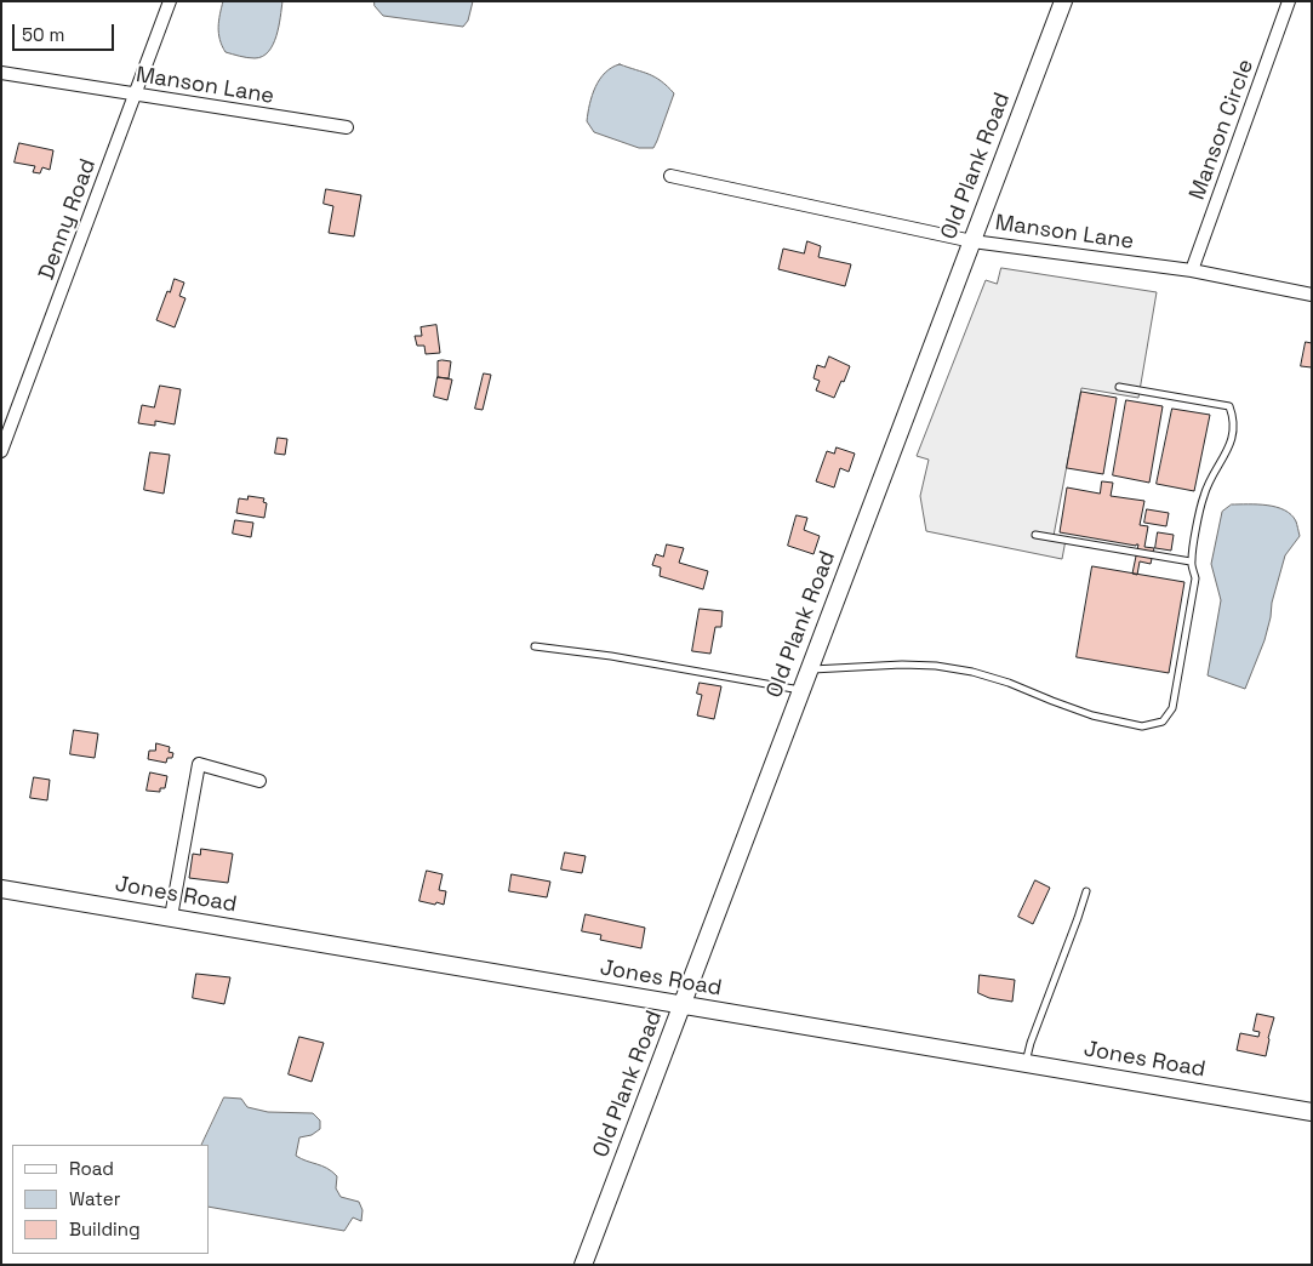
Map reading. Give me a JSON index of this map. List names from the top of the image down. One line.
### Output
{"streets":{"street":["Manson Lane","Manson Circle","Old Plank Road","Denny Road","Jones Road"]},"crossings":[["Manson Lane","Manson Circle"],["Manson Lane","Old Plank Road"],["Manson Lane","Denny Road"],["Old Plank Road","Jones Road"]],"legend":["Road","Water","Building"],"scale_bar":"50 m"}
